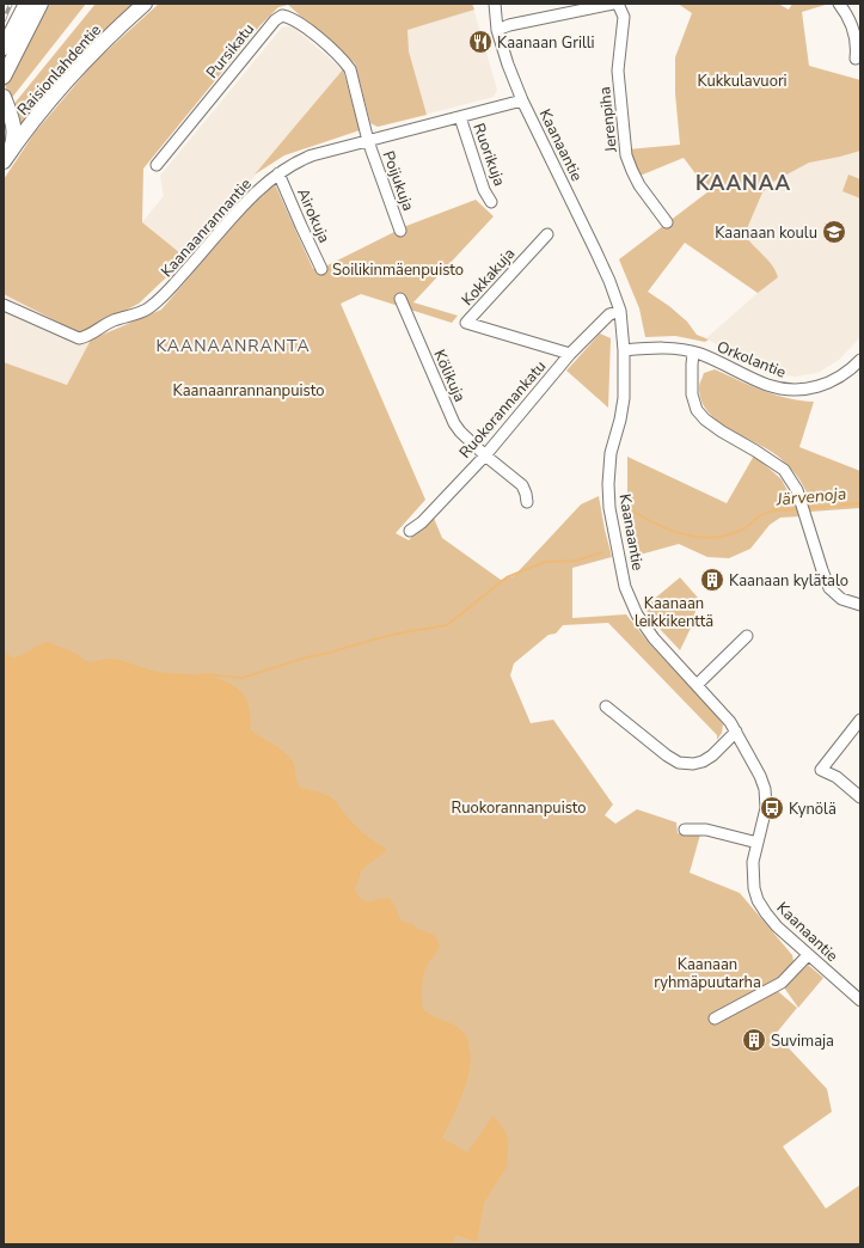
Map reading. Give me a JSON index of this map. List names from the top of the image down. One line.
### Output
{"streets":{"main road":["Raisionlahdentie"],"street":["Pursikatu","Jerenpiha","Kaanaantie","Ruorikuja","Poijukuja","Airokuja","Kaanaanrannantie","Kokkakuja","Orkolantie","Kölikuja","Ruokorannankatu"]},"crossings":[["Pursikatu","Poijukuja"],["Pursikatu","Kaanaanrannantie"],["Kaanaantie","Kaanaanrannantie"],["Kaanaantie","Orkolantie"],["Kaanaantie","Ruokorannankatu"],["Ruorikuja","Kaanaanrannantie"],["Poijukuja","Kaanaanrannantie"],["Airokuja","Kaanaanrannantie"],["Kokkakuja","Ruokorannankatu"],["Kölikuja","Ruokorannankatu"]],"districts":["KAANAA","KAANAANRANTA"],"water":["Järvenoja"],"parks":["Kukkulavuori","Soilikinmäenpuisto","Kaanaanrannanpuisto","Kaanaan leikkikenttä","Ruokorannanpuisto","Kaanaan ryhmäpuutarha"],"places":{"restaurant":["Kaanaan Grilli"],"school or university":["Kaanaan koulu"],"building":["Kaanaan kylätalo","Suvimaja"],"bus stop":["Kynölä"]}}
